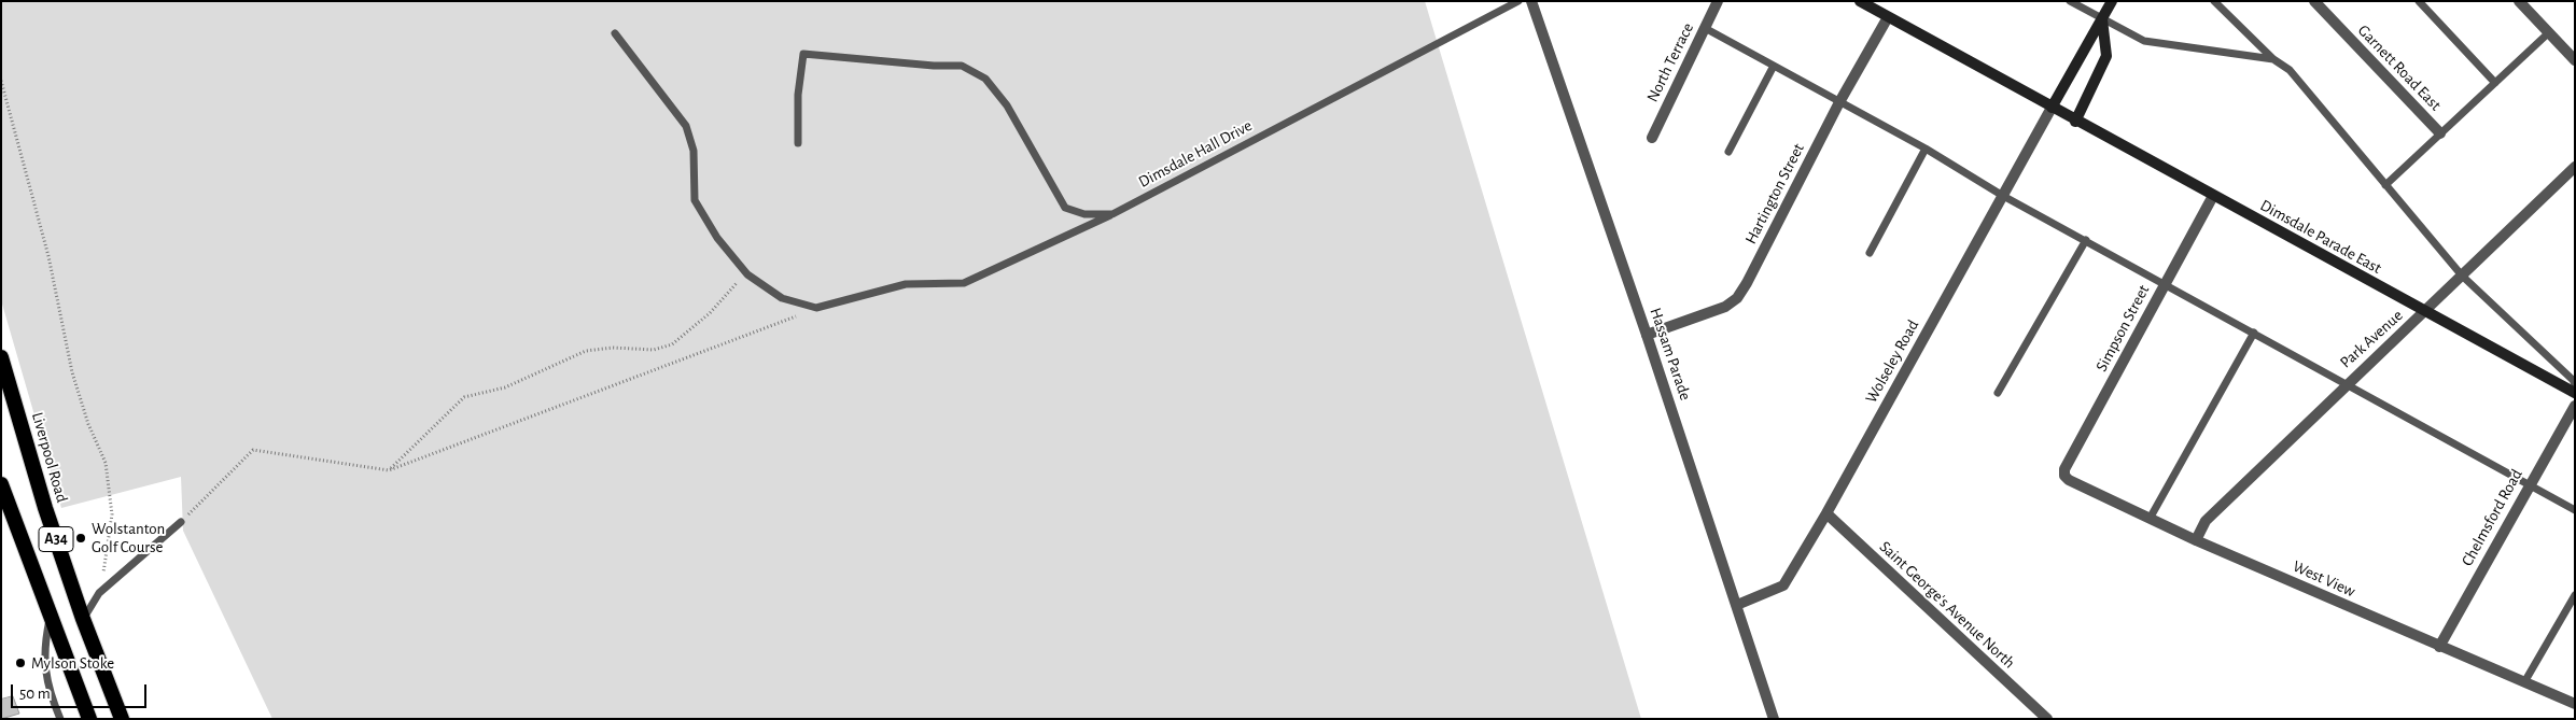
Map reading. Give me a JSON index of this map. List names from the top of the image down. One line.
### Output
{"streets":{"highway":["Liverpool Road","A34"],"main road":["Dimsdale Parade East"],"street":["North Terrace","Garnett Road East","Hartington Street","Simpson Street","Park Avenue","Hassam Parade","Wolseley Road","Chelmsford Road","West View","Saint George's Avenue North"],"lane":["Dimsdale Hall Drive"]},"crossings":[["Hartington Street","Dimsdale Parade East"],["Hartington Street","Hassam Parade"],["Dimsdale Parade East","Simpson Street"],["Dimsdale Parade East","Park Avenue"],["Dimsdale Parade East","Wolseley Road"],["Simpson Street","West View"],["Park Avenue","West View"],["Hassam Parade","Wolseley Road"],["Wolseley Road","Saint George's Avenue North"],["Chelmsford Road","West View"]],"places":["Wolstanton Golf Course","Mylson Stoke"],"scale_bar":"50 m"}
